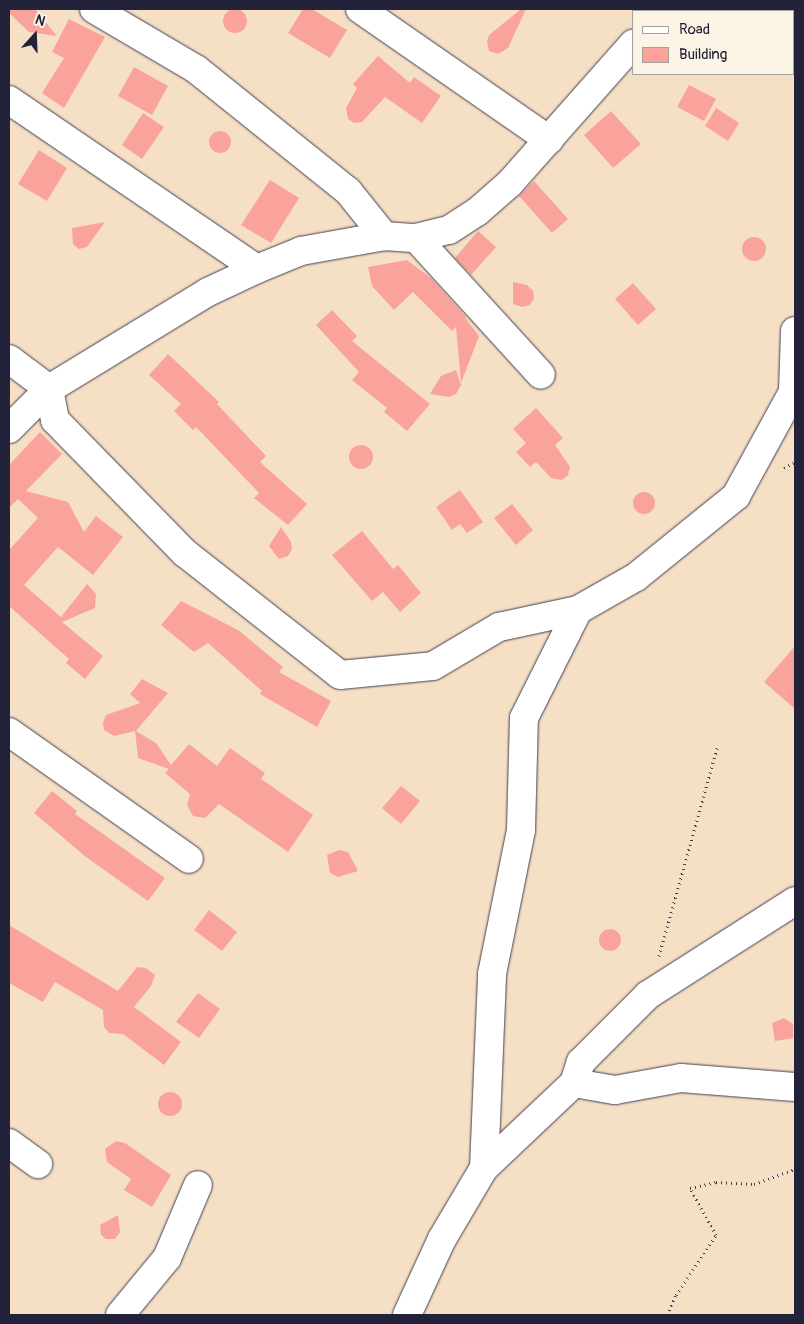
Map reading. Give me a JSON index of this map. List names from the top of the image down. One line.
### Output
{"legend":["Road","Building"],"north":"top"}
